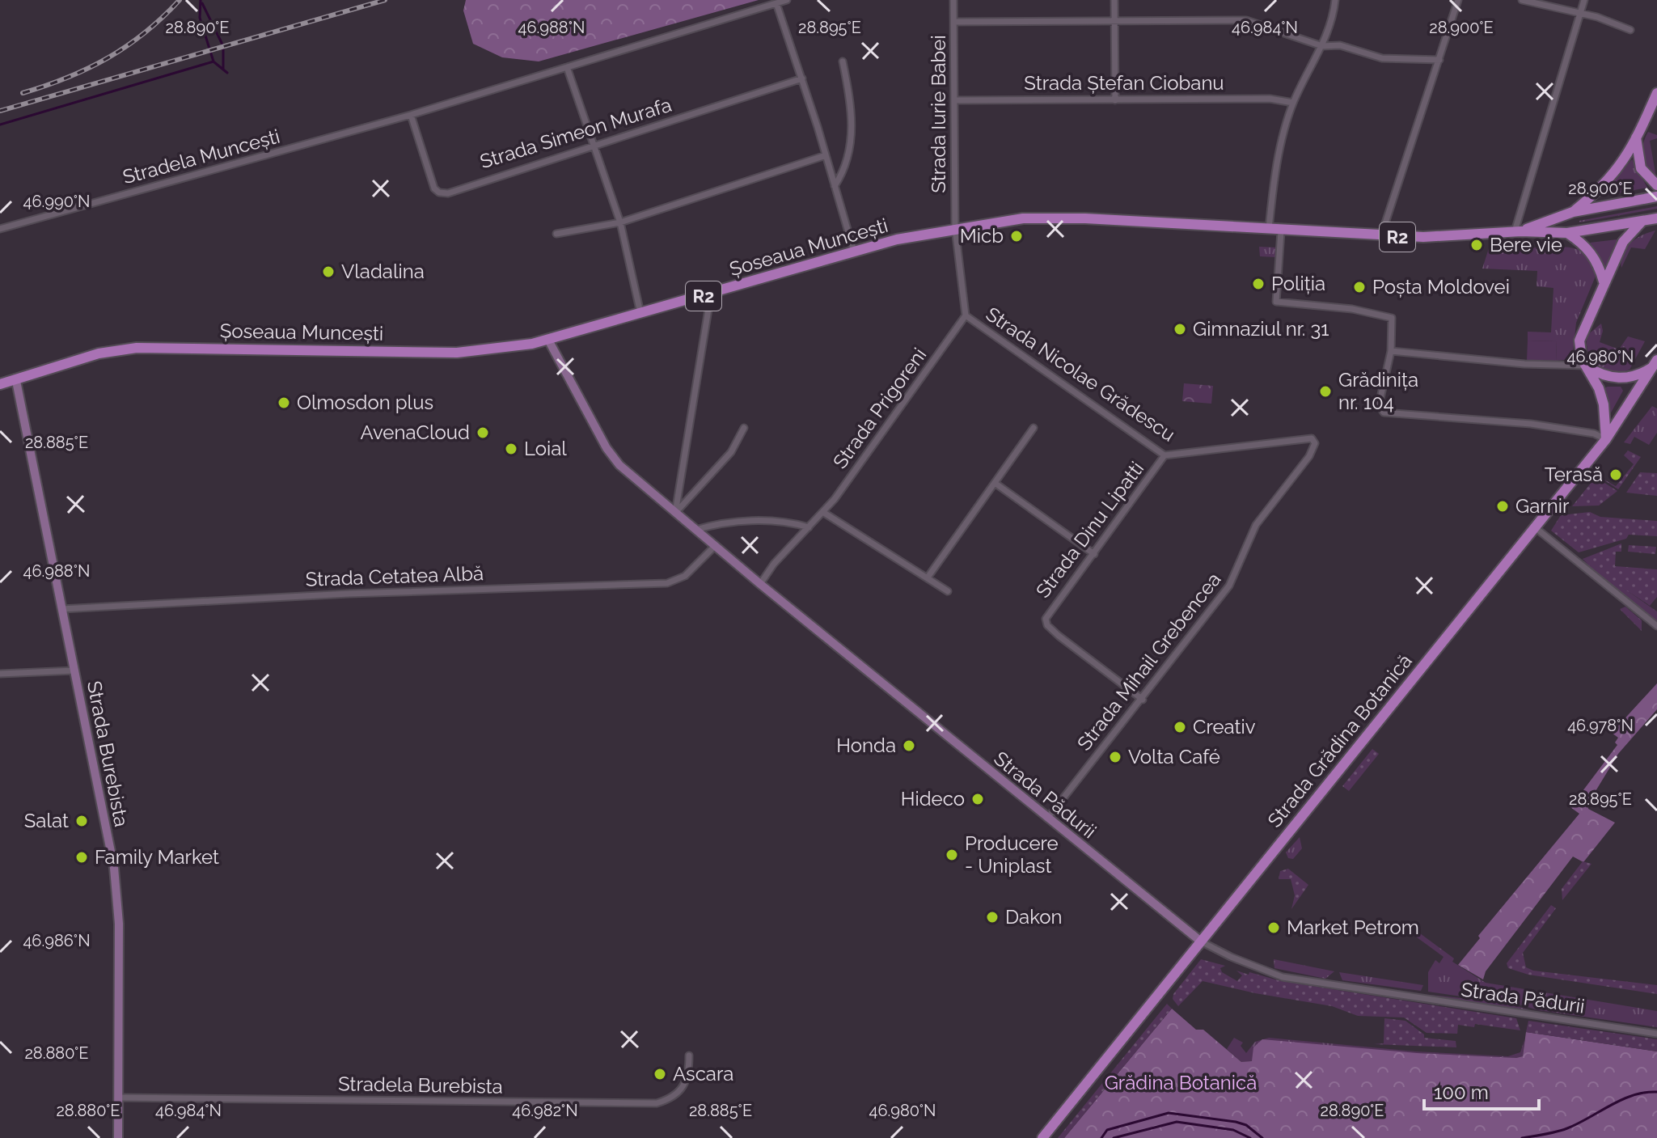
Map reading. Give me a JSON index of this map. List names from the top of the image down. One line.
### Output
{"streets":{"main road":["R2","Șoseaua Muncești","Strada Grădina Botanică","Strada Burebista","Strada Pădurii"],"street":["Strada Ștefan Ciobanu","Strada Iurie Babei","Strada Simeon Murafa","Stradela Muncești","Strada Nicolae Grădescu","Strada Prigoreni","Strada Dinu Lipatti","Strada Cetatea Albă","Strada Mihail Grebencea","Stradela Burebista"]},"crossings":[["Strada Ștefan Ciobanu","Strada Iurie Babei"],["Strada Iurie Babei","Șoseaua Muncești"],["Strada Simeon Murafa","Stradela Muncești"],["Șoseaua Muncești","Strada Burebista"],["Șoseaua Muncești","Strada Pădurii"],["Strada Nicolae Grădescu","Strada Prigoreni"],["Strada Nicolae Grădescu","Strada Dinu Lipatti"],["Strada Nicolae Grădescu","Strada Mihail Grebencea"],["Strada Prigoreni","Strada Pădurii"],["Strada Dinu Lipatti","Strada Mihail Grebencea"],["Strada Cetatea Albă","Strada Burebista"],["Strada Cetatea Albă","Strada Pădurii"],["Strada Mihail Grebencea","Strada Pădurii"],["Strada Grădina Botanică","Strada Pădurii"],["Strada Burebista","Stradela Burebista"]],"parks":["Grădina Botanică"],"places":["Micb","Bere vie","Vladalina","Poliția","Poșta Moldovei","Gimnaziul nr. 31","Grădinița nr. 104","Olmosdon plus","AvenaCloud","Loial","Terasă","Garnir","Creativ","Honda","Volta Café","Hideco","Salat","Producere - Uniplast","Family Market","Dakon","Market Petrom","Ascara"],"scale_bar":"100 m","coordinates":["28.890°E","28.895°E","28.900°E","46.988°N","46.984°N","46.990°N","46.980°N","28.885°E","46.978°N","46.986°N","28.880°E","46.982°N"]}
